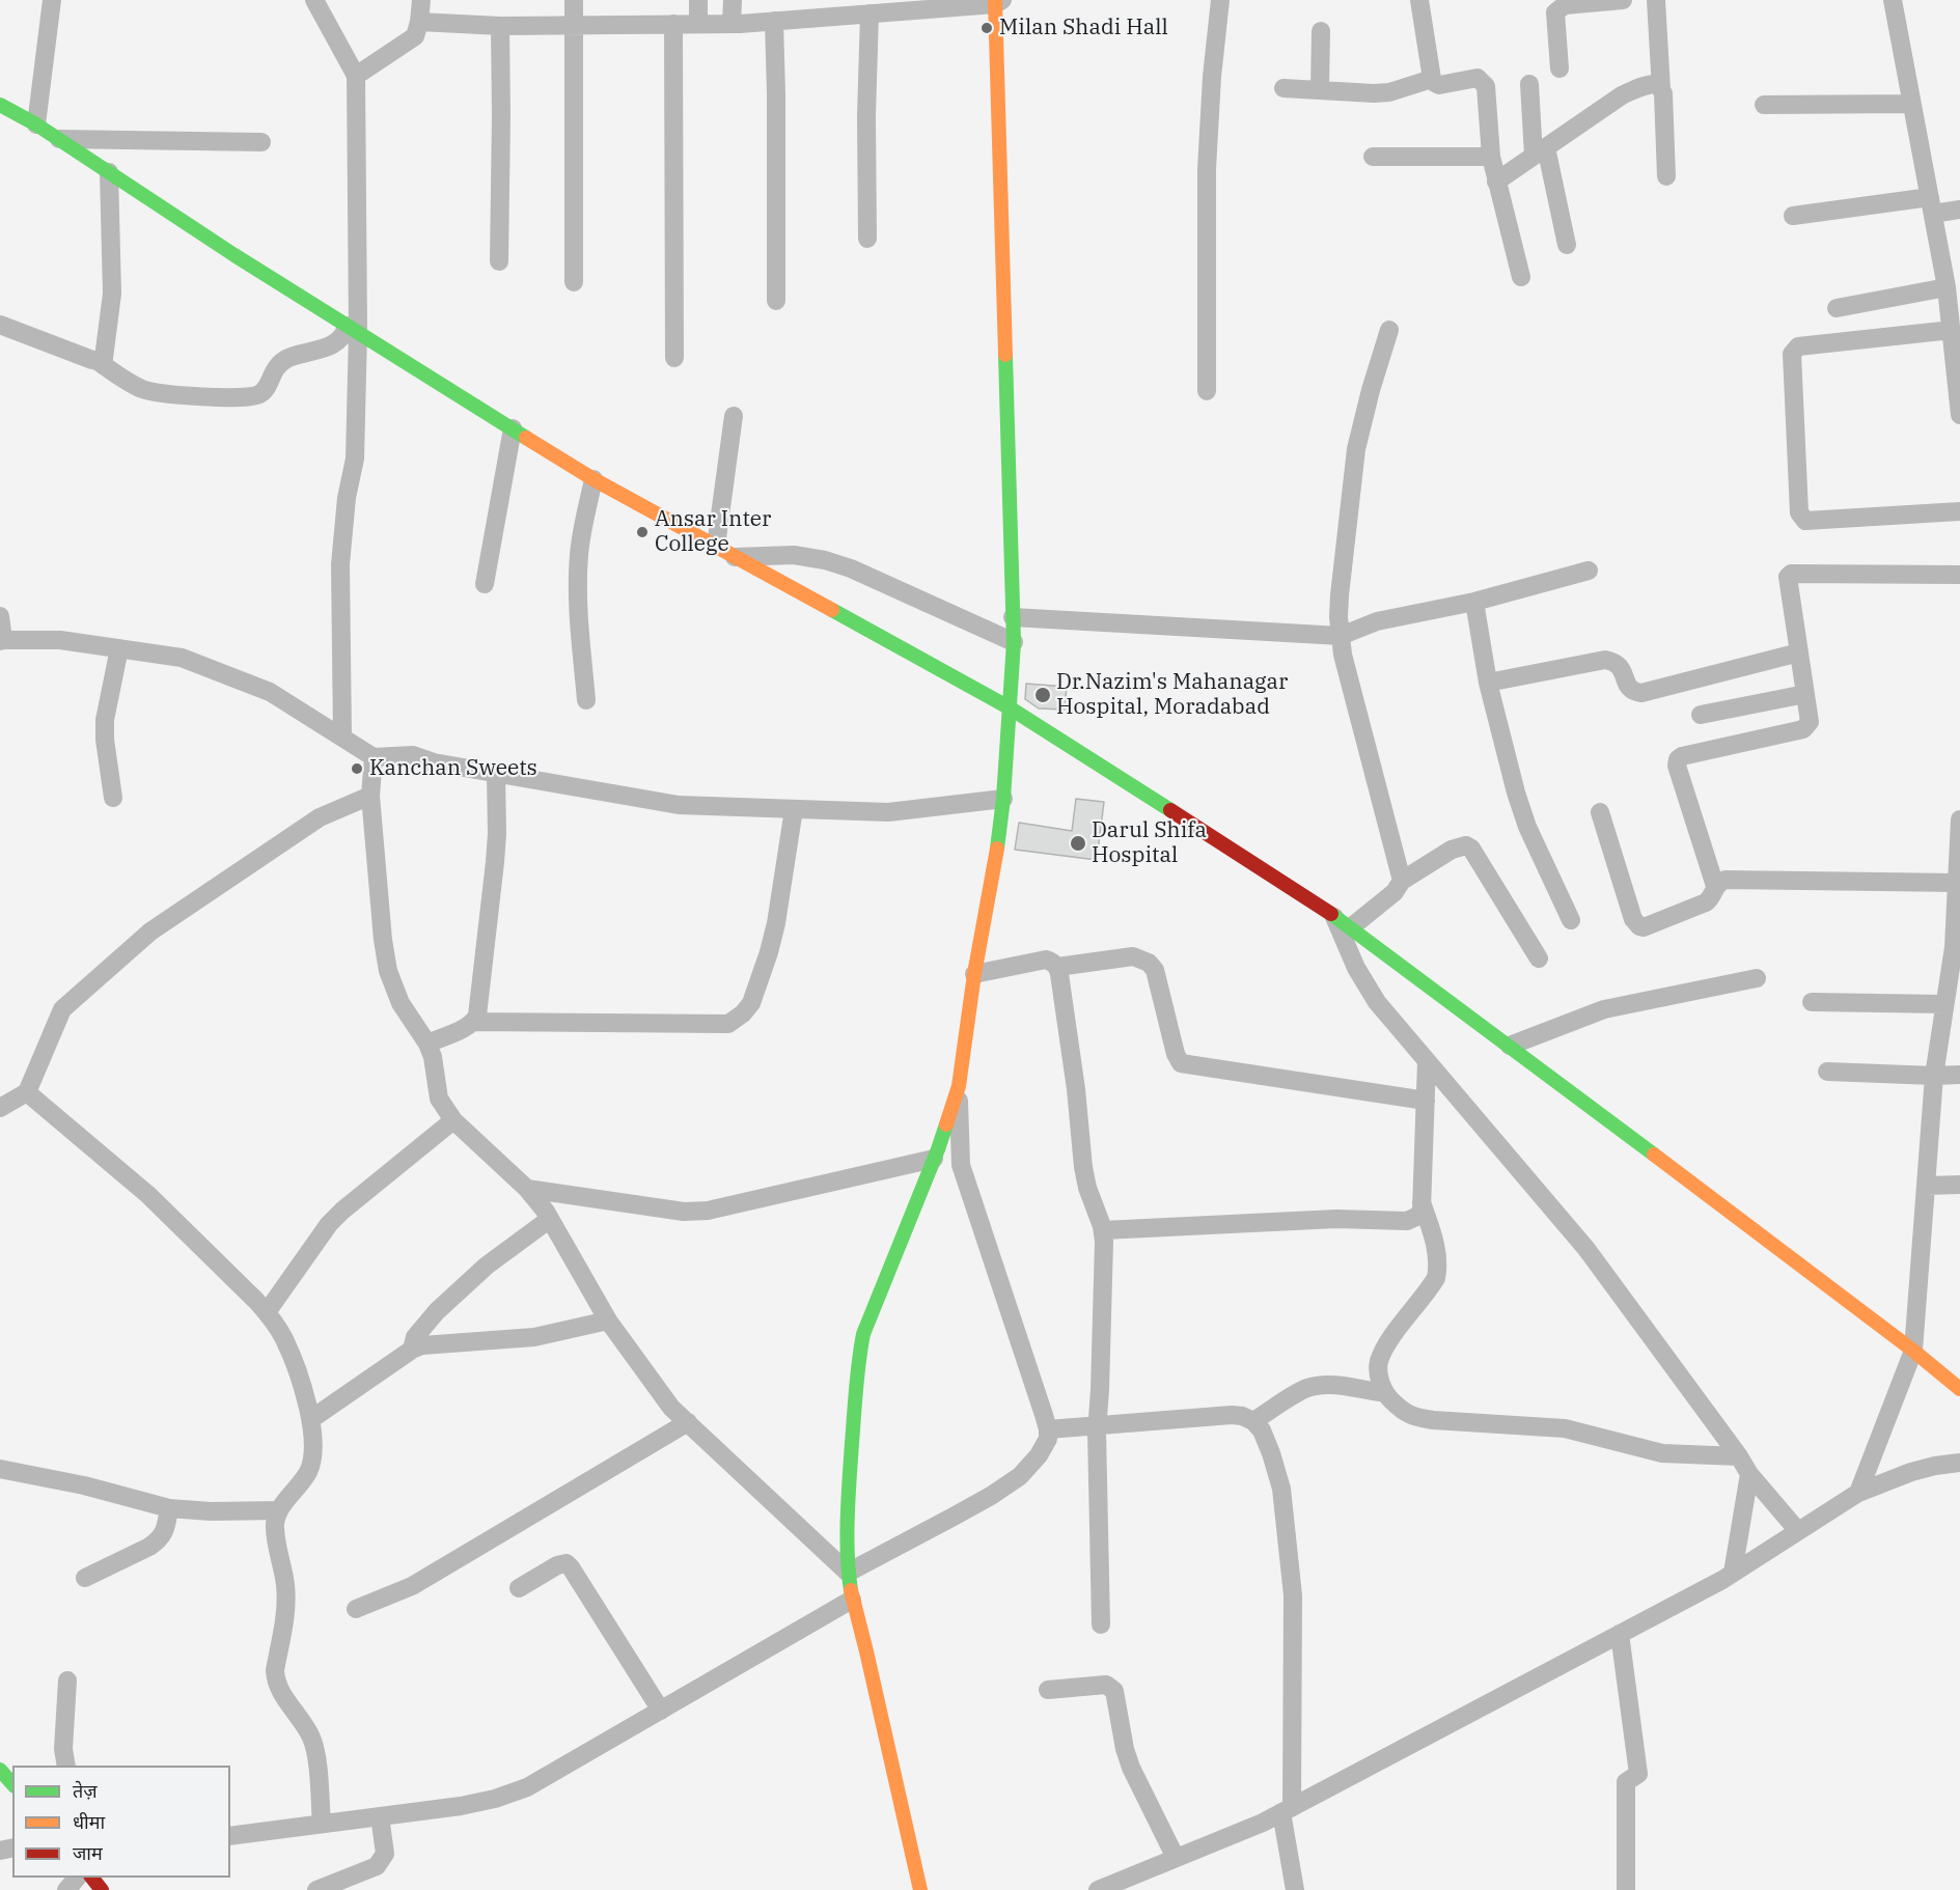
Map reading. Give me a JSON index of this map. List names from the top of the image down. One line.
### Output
{"places":["Milan Shadi Hall","Ansar Inter College","Dr.Nazim's Mahanagar Hospital, Moradabad","Kanchan Sweets","Darul Shifa Hospital"],"legend":["तेज़","धीमा","जाम"]}
